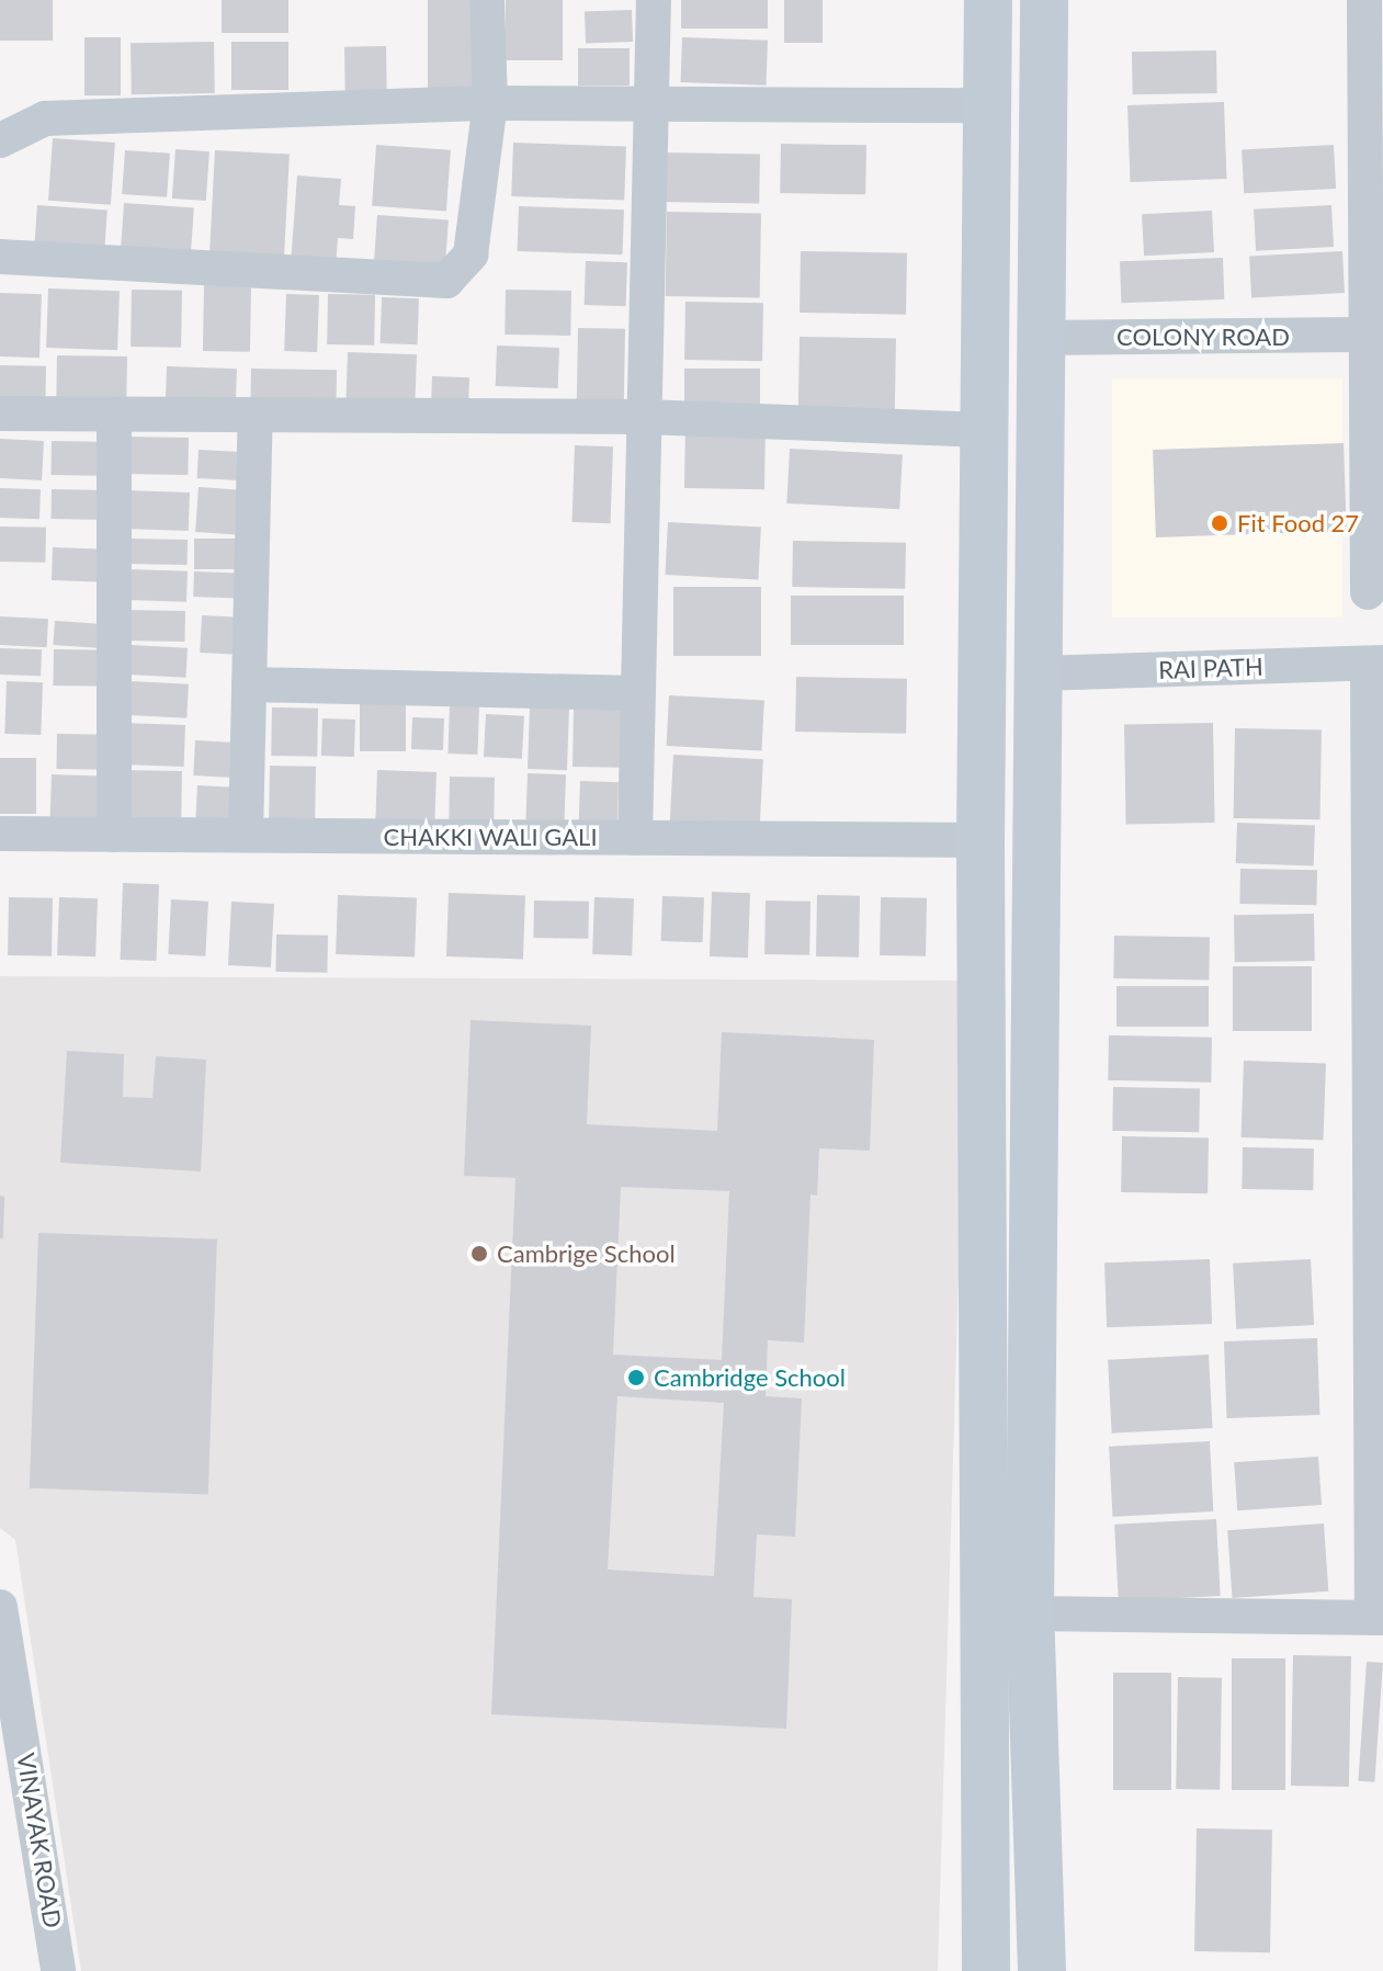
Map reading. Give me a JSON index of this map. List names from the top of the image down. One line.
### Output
{"streets":{"street":["COLONY ROAD","RAI PATH","CHAKKI WALI GALI","VINAYAK ROAD"]},"places":["Fit Food 27","Cambrige School","Cambridge School"]}
